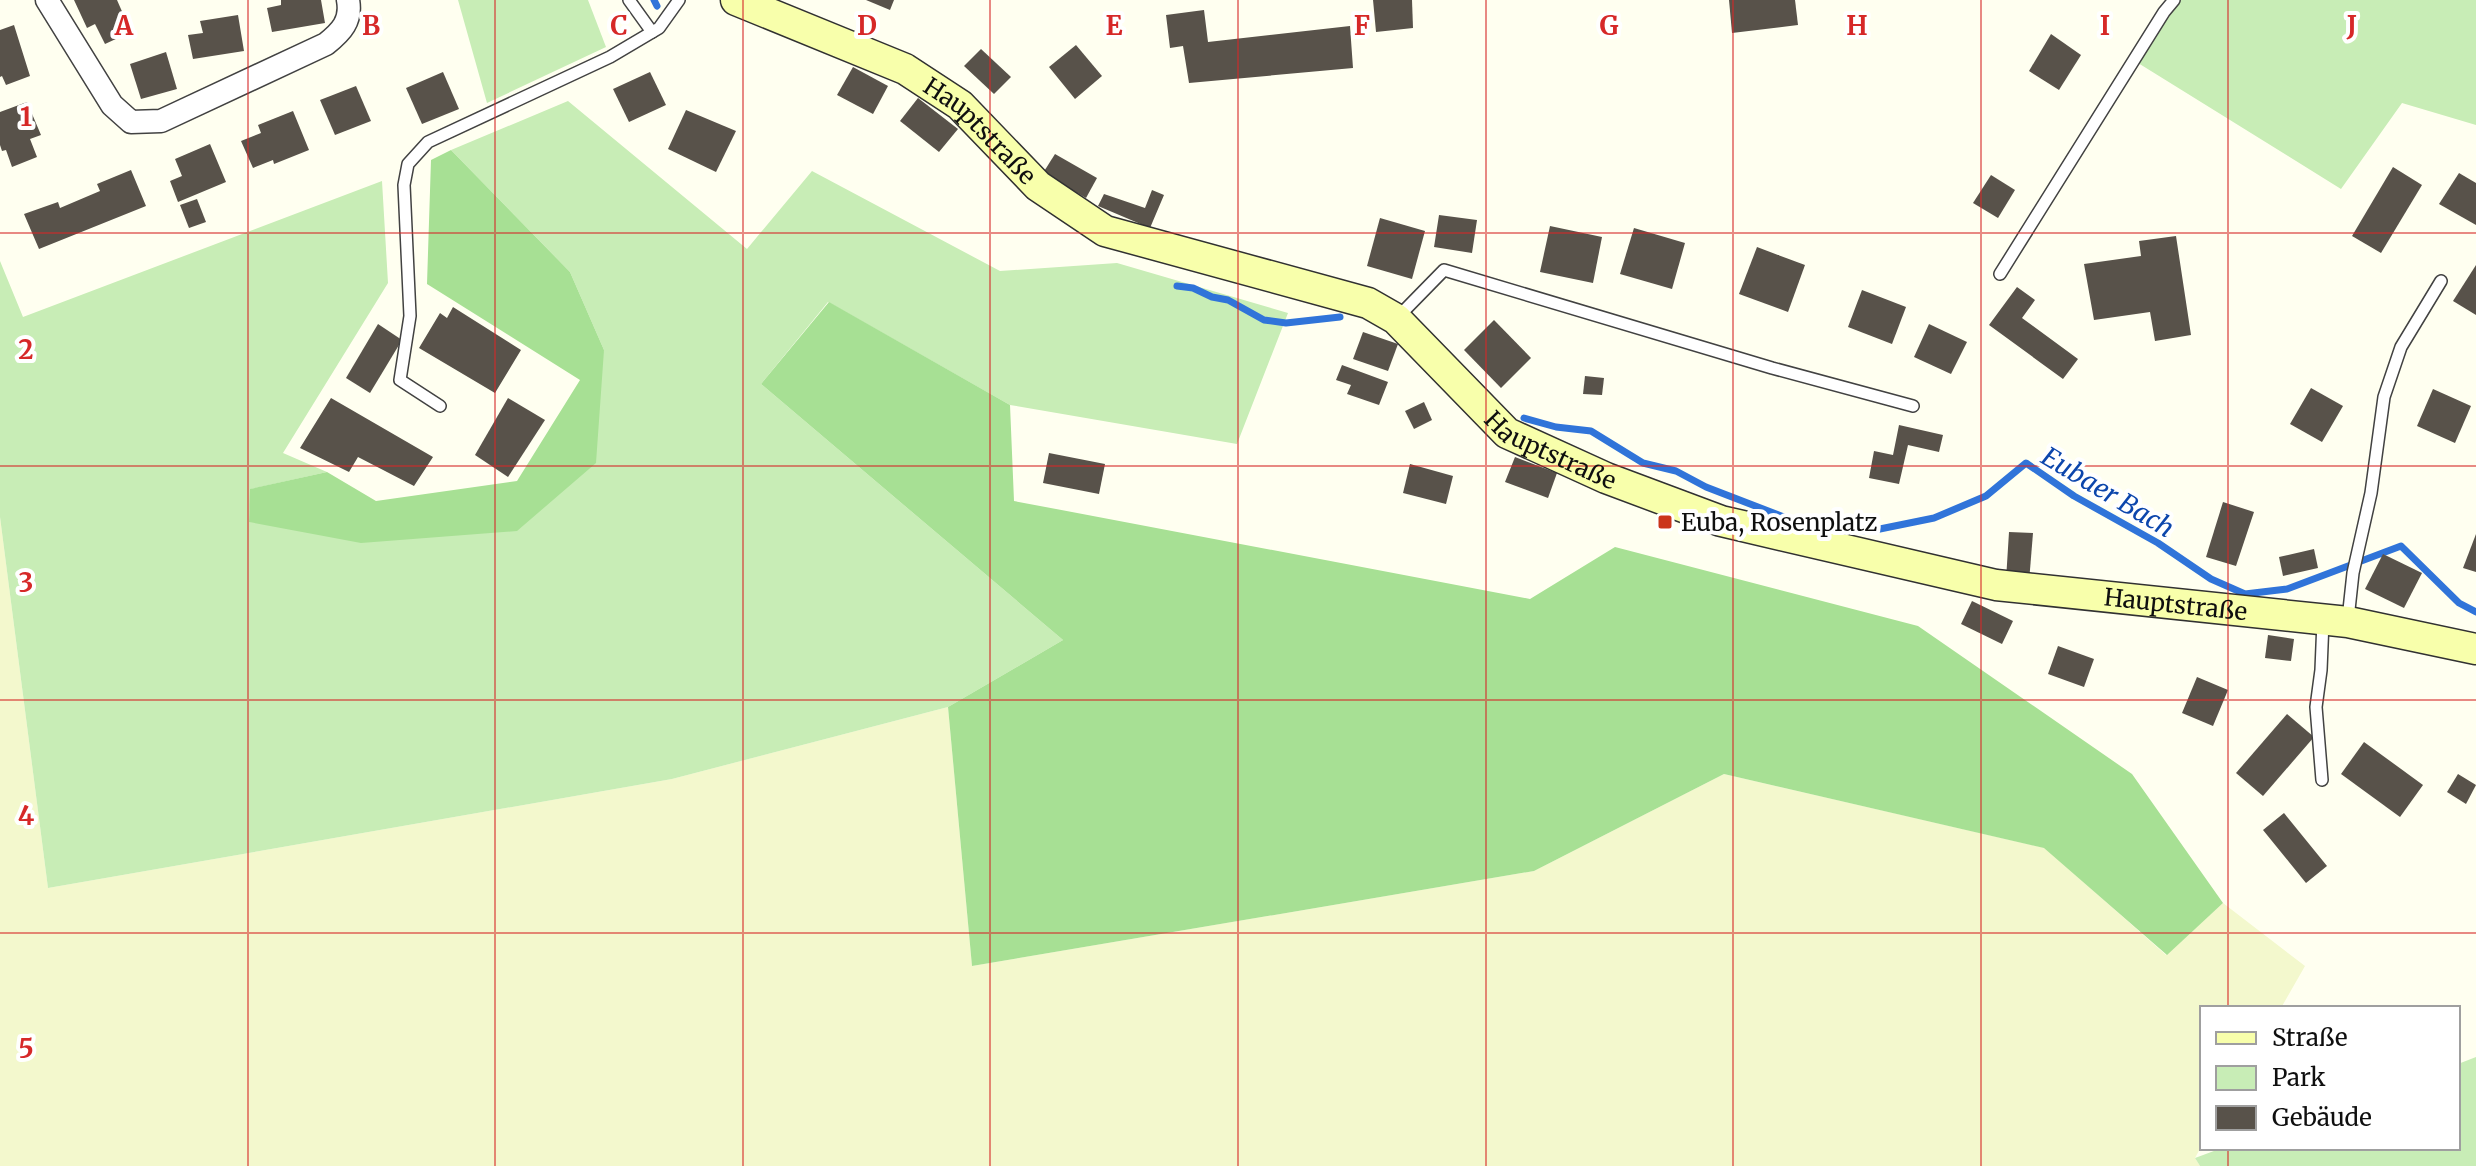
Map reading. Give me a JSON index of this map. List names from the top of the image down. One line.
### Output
{"streets":{"street":["Hauptstraße"]},"water":["Eubaer Bach"],"places":{"transit":["Euba, Rosenplatz"]},"legend":["Straße","Park","Gebäude"],"grid":{"columns":["A","B","C","D","E","F","G","H","I","J"],"rows":["1","2","3","4","5"]}}
